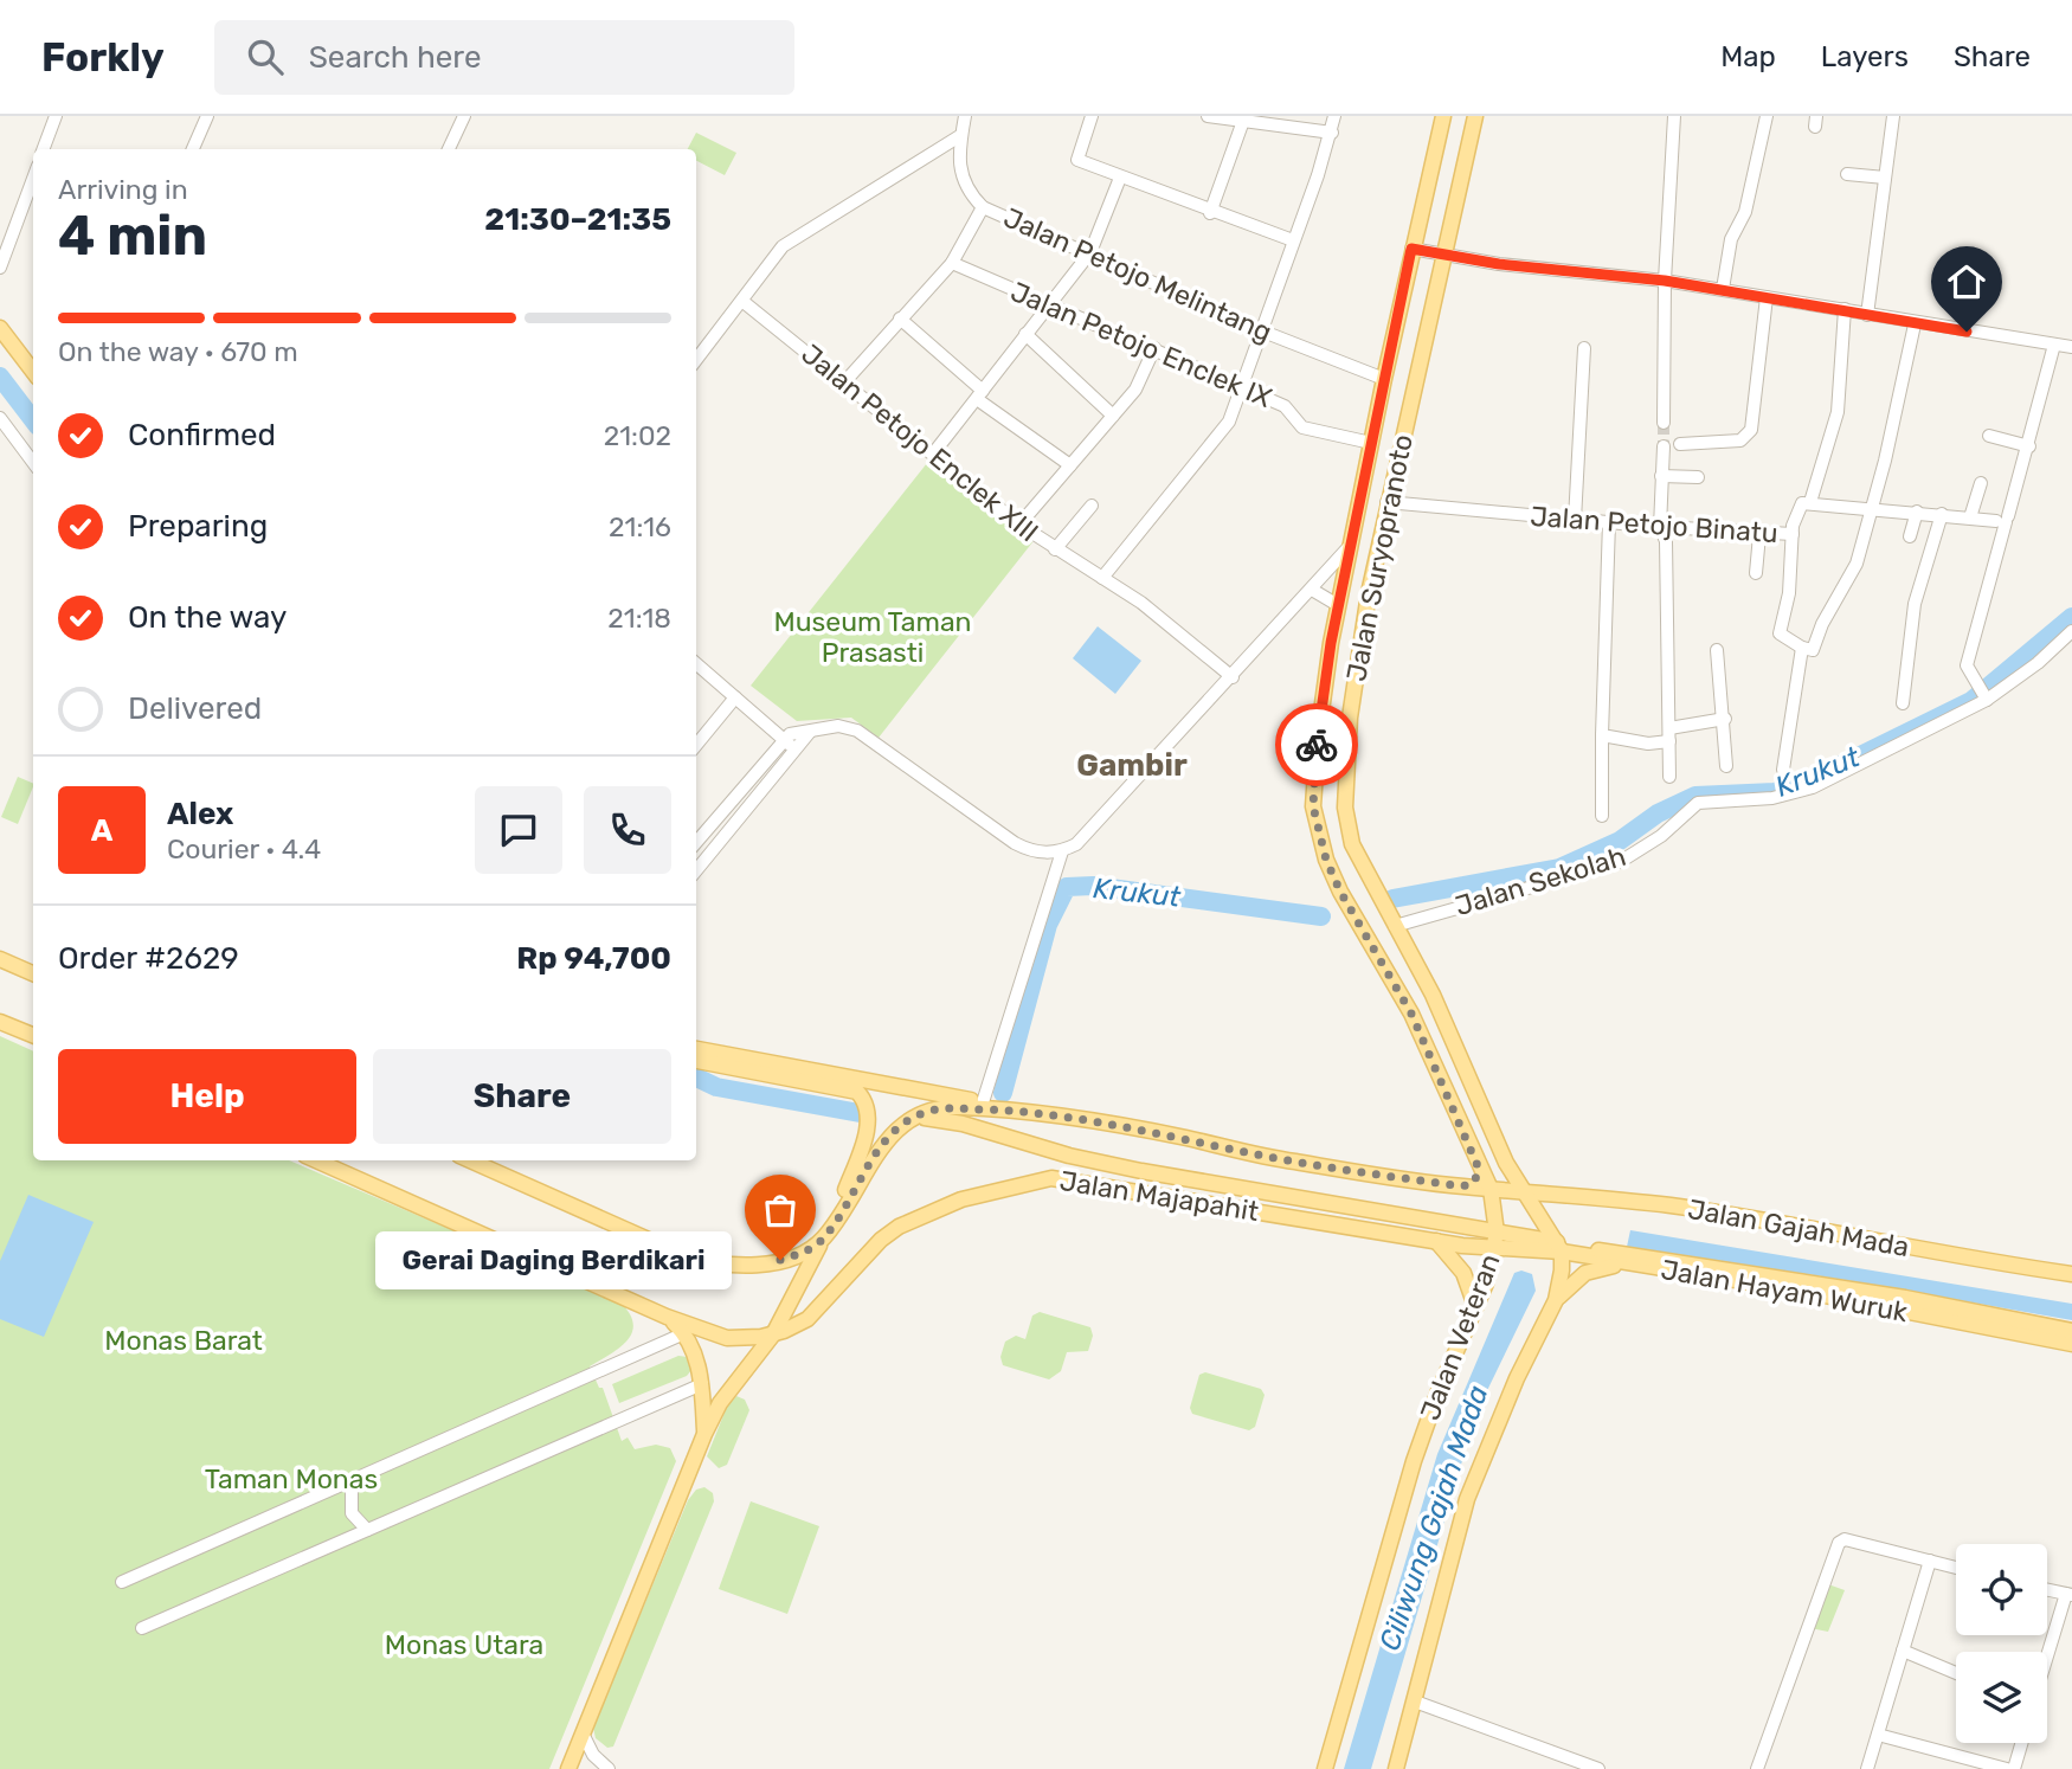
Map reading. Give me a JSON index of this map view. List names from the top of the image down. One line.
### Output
{"streets":{"main road":["Jalan Suryopranoto","Jalan Majapahit","Jalan Gajah Mada","Jalan Hayam Wuruk","Jalan Veteran"],"street":["Jalan Petojo Melintang","Jalan Petojo Enclek IX","Jalan Petojo Enclek XIII","Jalan Petojo Binatu","Jalan Sekolah"]},"crossings":[["Jalan Petojo Melintang","Jalan Suryopranoto"],["Jalan Petojo Enclek IX","Jalan Suryopranoto"],["Jalan Petojo Binatu","Jalan Suryopranoto"],["Jalan Suryopranoto","Jalan Sekolah"],["Jalan Suryopranoto","Jalan Gajah Mada"],["Jalan Suryopranoto","Jalan Hayam Wuruk"],["Jalan Suryopranoto","Jalan Veteran"],["Jalan Majapahit","Jalan Hayam Wuruk"],["Jalan Majapahit","Jalan Veteran"],["Jalan Gajah Mada","Jalan Veteran"],["Jalan Hayam Wuruk","Jalan Veteran"]],"districts":["Gambir"],"water":["Krukut","Ciliwung Gajah Mada"],"parks":["Museum Taman Prasasti","Monas Barat","Taman Monas","Monas Utara"],"places":["Gerai Daging Berdikari"],"page":{"header":"Forkly","search":"Search here","nav":["Map","Layers","Share"],"heading":["4 min","Arriving in","21:30–21:35"],"panel":["Alex","Courier · 4.4","Order #2629","Rp 94,700"],"bar":"On the way · 670 m","list":[["Confirmed","21:02"],["Preparing","21:16"],["On the way","21:18"],"Delivered"],"round":"A","buttons":["Help","Share"],"bubble":"Gerai Daging Berdikari"}}
